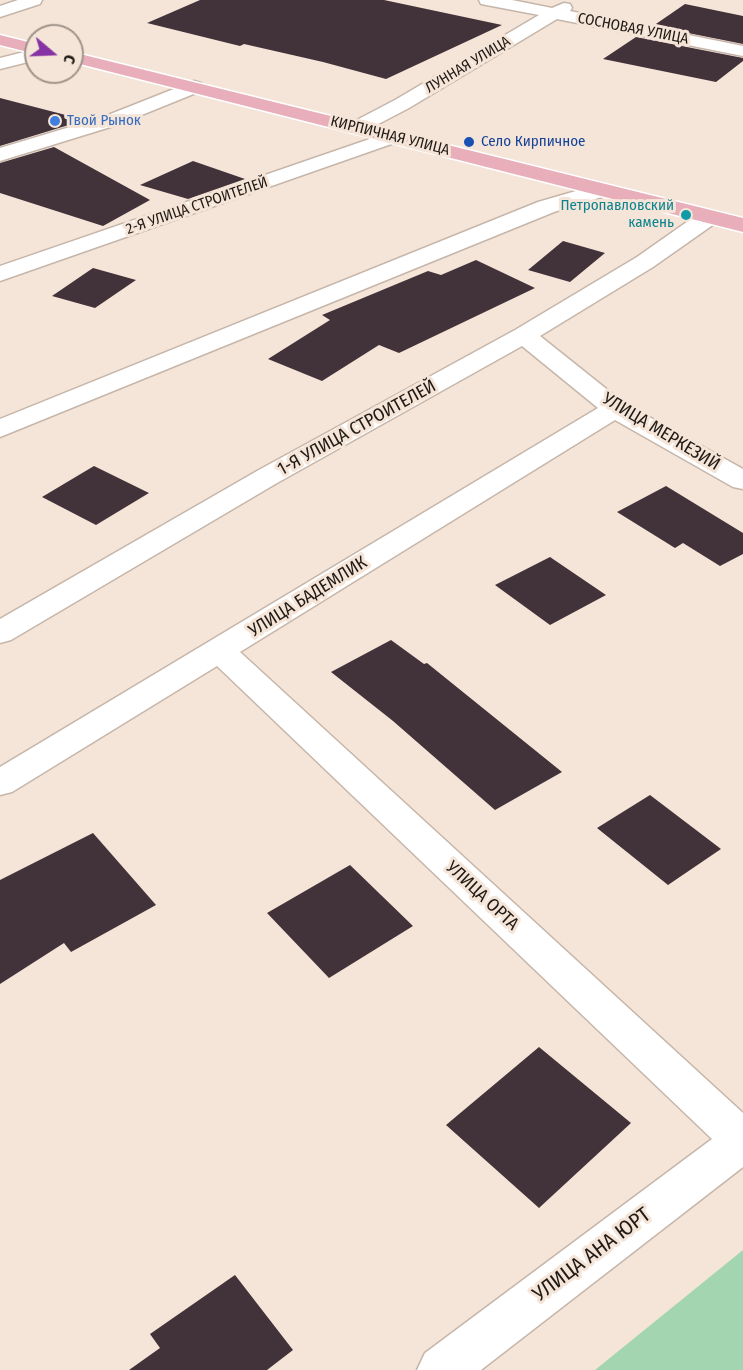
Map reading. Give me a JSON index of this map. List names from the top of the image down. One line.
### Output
{"streets":{"main road":["КИРПИЧНАЯ УЛИЦА"],"street":["СОСНОВАЯ УЛИЦА","ЛУННАЯ УЛИЦА","2-Я УЛИЦА СТРОИТЕЛЕЙ","1-Я УЛИЦА СТРОИТЕЛЕЙ","УЛИЦА МЕРКЕЗИЙ","УЛИЦА БАДЕМЛИК","УЛИЦА ОРТА","УЛИЦА АНА ЮРТ"]},"crossings":[["СОСНОВАЯ УЛИЦА","ЛУННАЯ УЛИЦА"],["ЛУННАЯ УЛИЦА","КИРПИЧНАЯ УЛИЦА"],["КИРПИЧНАЯ УЛИЦА","2-Я УЛИЦА СТРОИТЕЛЕЙ"],["КИРПИЧНАЯ УЛИЦА","1-Я УЛИЦА СТРОИТЕЛЕЙ"],["1-Я УЛИЦА СТРОИТЕЛЕЙ","УЛИЦА МЕРКЕЗИЙ"],["УЛИЦА МЕРКЕЗИЙ","УЛИЦА БАДЕМЛИК"],["УЛИЦА БАДЕМЛИК","УЛИЦА ОРТА"],["УЛИЦА ОРТА","УЛИЦА АНА ЮРТ"]],"places":["Твой Рынок","Село Кирпичное","Петропавловский камень"],"north":"right"}
